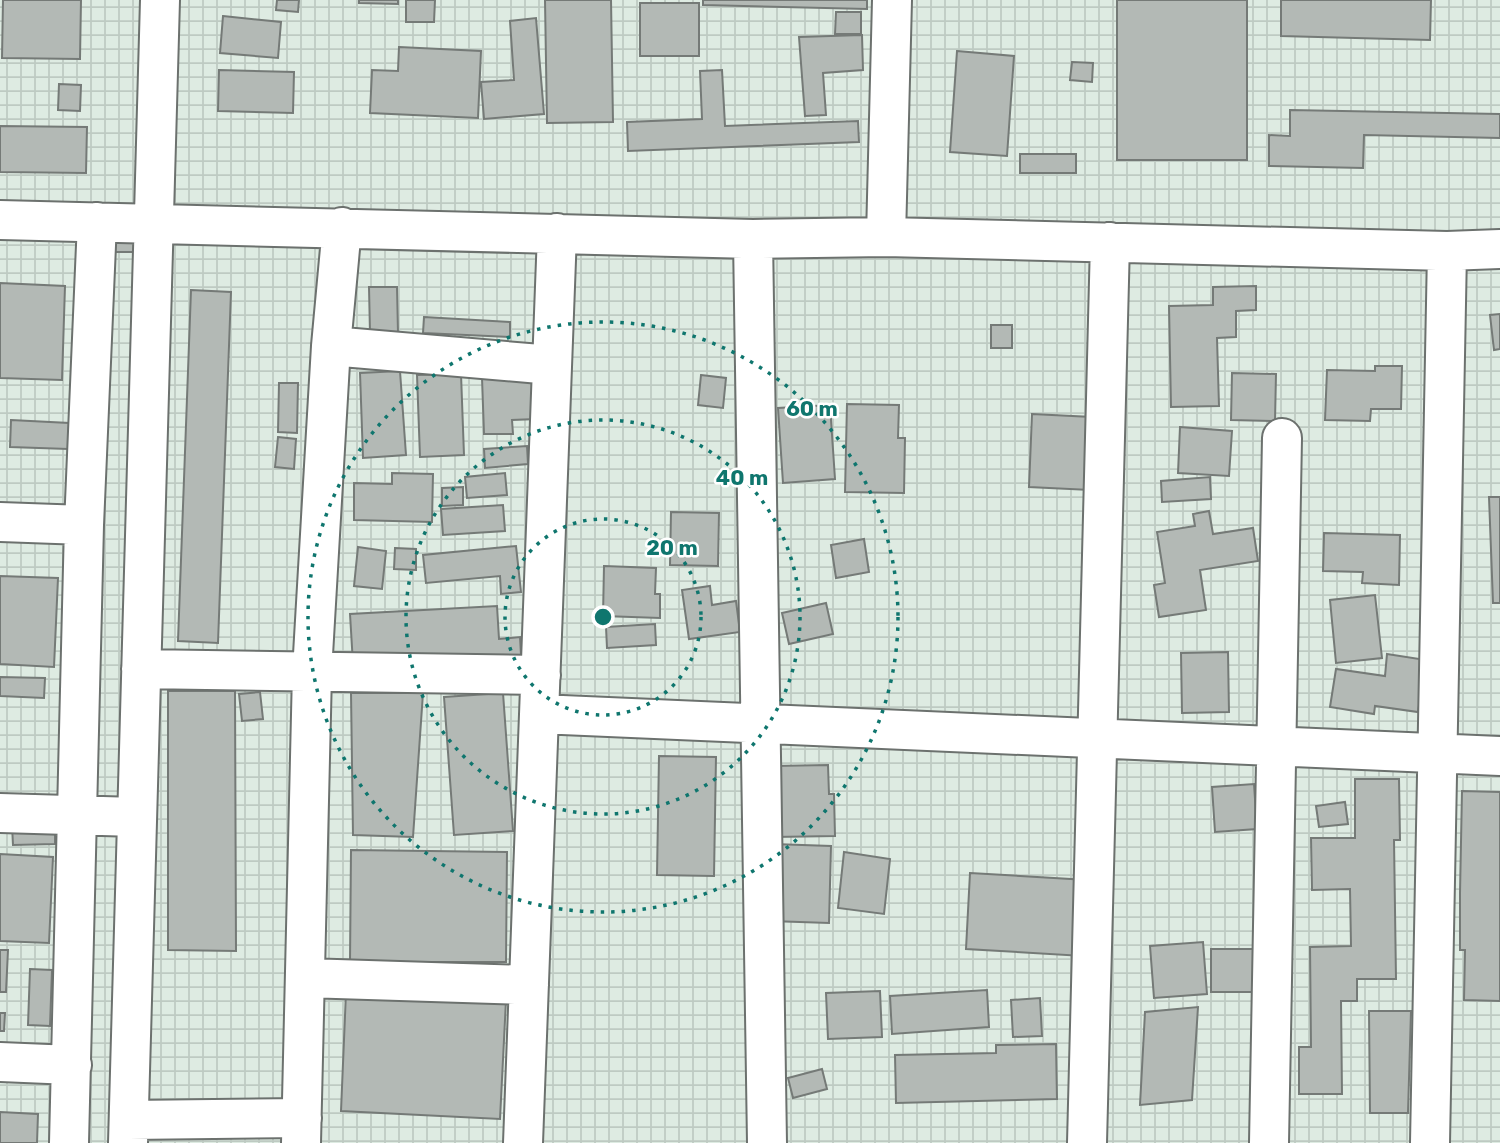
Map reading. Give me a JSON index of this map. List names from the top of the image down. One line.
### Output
{"rings":["60 m","40 m","20 m"]}
